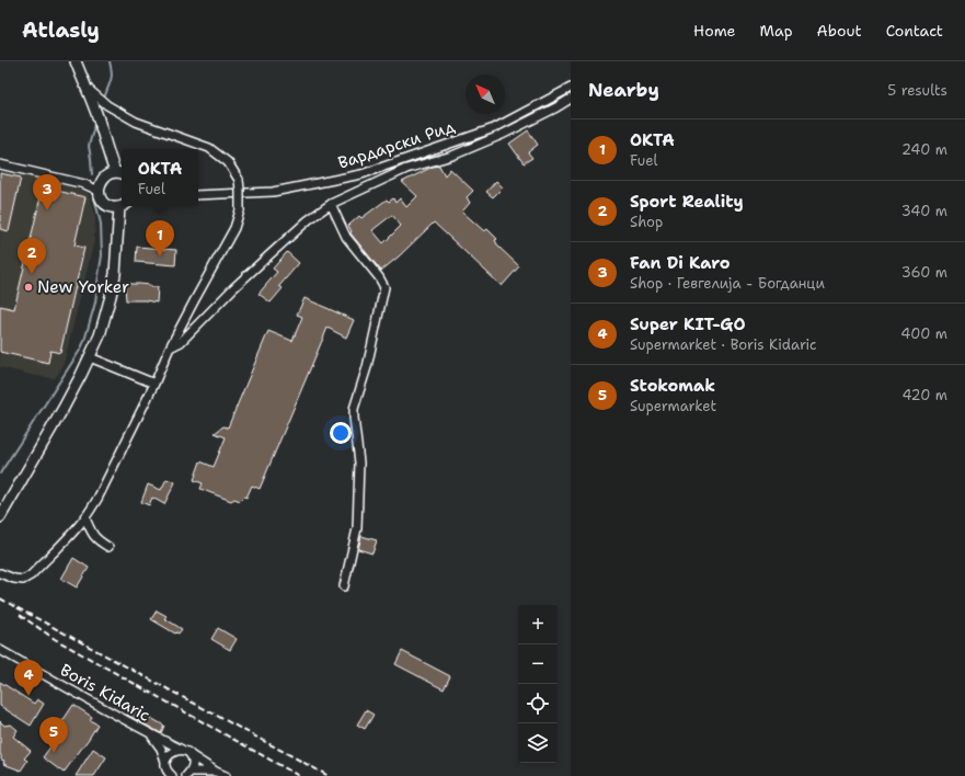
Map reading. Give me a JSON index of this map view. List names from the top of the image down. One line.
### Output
{"streets":{"street":["Вардарски Рид","Boris Kidaric"]},"places":["New Yorker"],"north":"top left","page":{"header":"Atlasly","nav":["Home","Map","About","Contact"],"heading":["Nearby","5 results"],"list":[{"mark":"1","name":"OKTA","note":"Fuel","value":"240 m"},{"mark":"2","name":"Sport Reality","note":"Shop","value":"340 m"},{"mark":"3","name":"Fan Di Karo","note":"Shop · Гевгелија - Богданци","value":"360 m"},{"mark":"4","name":"Super KIT-GO","note":"Supermarket · Boris Kidaric","value":"400 m"},{"mark":"5","name":"Stokomak","note":"Supermarket","value":"420 m"}],"popup":["OKTA","Fuel"],"pins":["3","1","2","4","5"],"map_buttons":["+","−"]}}
